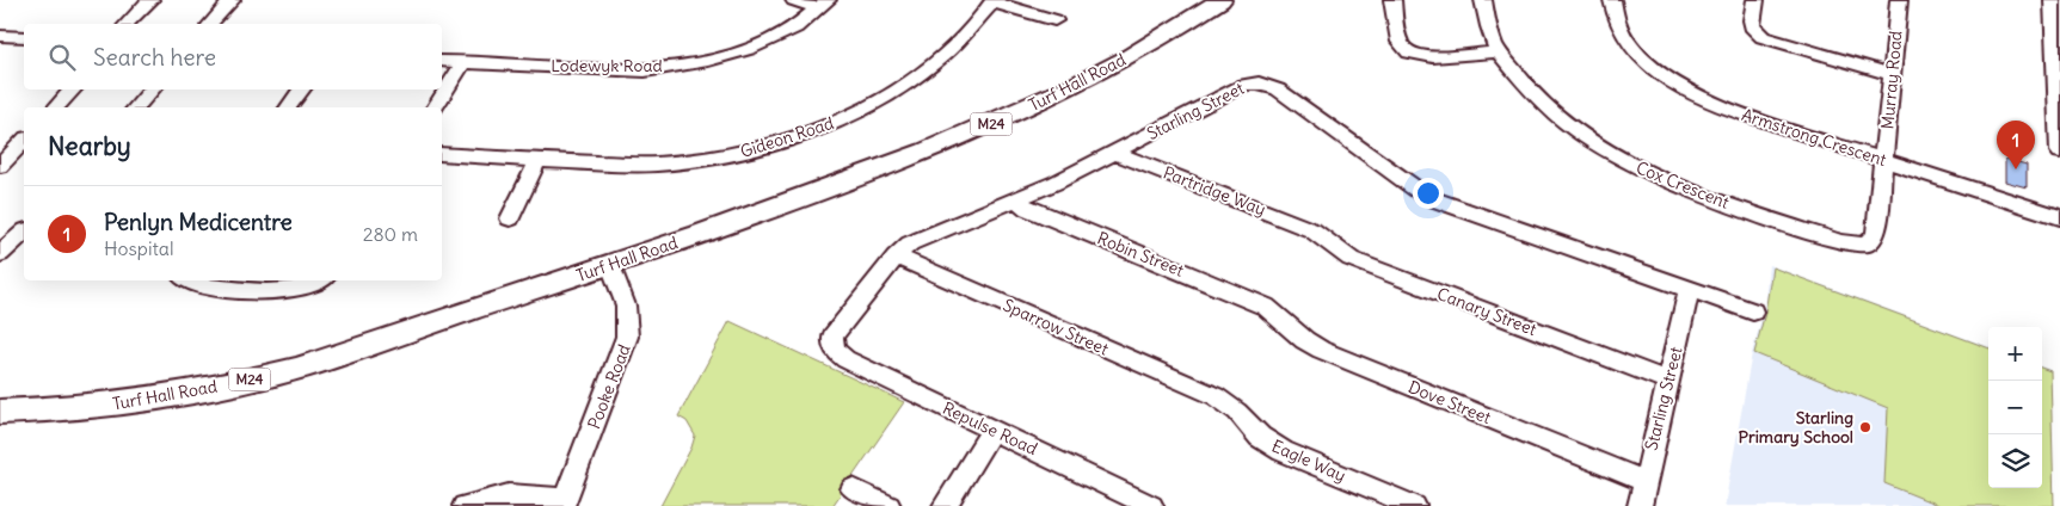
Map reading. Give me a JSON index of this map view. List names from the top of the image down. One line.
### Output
{"streets":{"main road":["Turf Hall Road","M24"],"street":["Lodewyk Road","Murray Road","Starling Street","Gideon Road","Armstrong Crescent","Cox Crescent","Partridge Way","Robin Street","Canary Street","Sparrow Street","Pooke Road","Dove Street","Repulse Road","Eagle Way"]},"crossings":[["Murray Road","Armstrong Crescent"],["Murray Road","Cox Crescent"],["Turf Hall Road","Pooke Road"],["Starling Street","Partridge Way"],["Starling Street","Robin Street"],["Starling Street","Canary Street"],["Starling Street","Sparrow Street"],["Starling Street","Dove Street"],["Starling Street","Repulse Road"],["Armstrong Crescent","Cox Crescent"],["Partridge Way","Canary Street"],["Robin Street","Dove Street"],["Sparrow Street","Eagle Way"]],"places":["Starling Primary School"],"page":{"search":"Search here","heading":"Nearby","pins":"1","list":[{"mark":"1","name":"Penlyn Medicentre","note":"Hospital","value":"280 m"}],"map_buttons":["+","−"]}}
